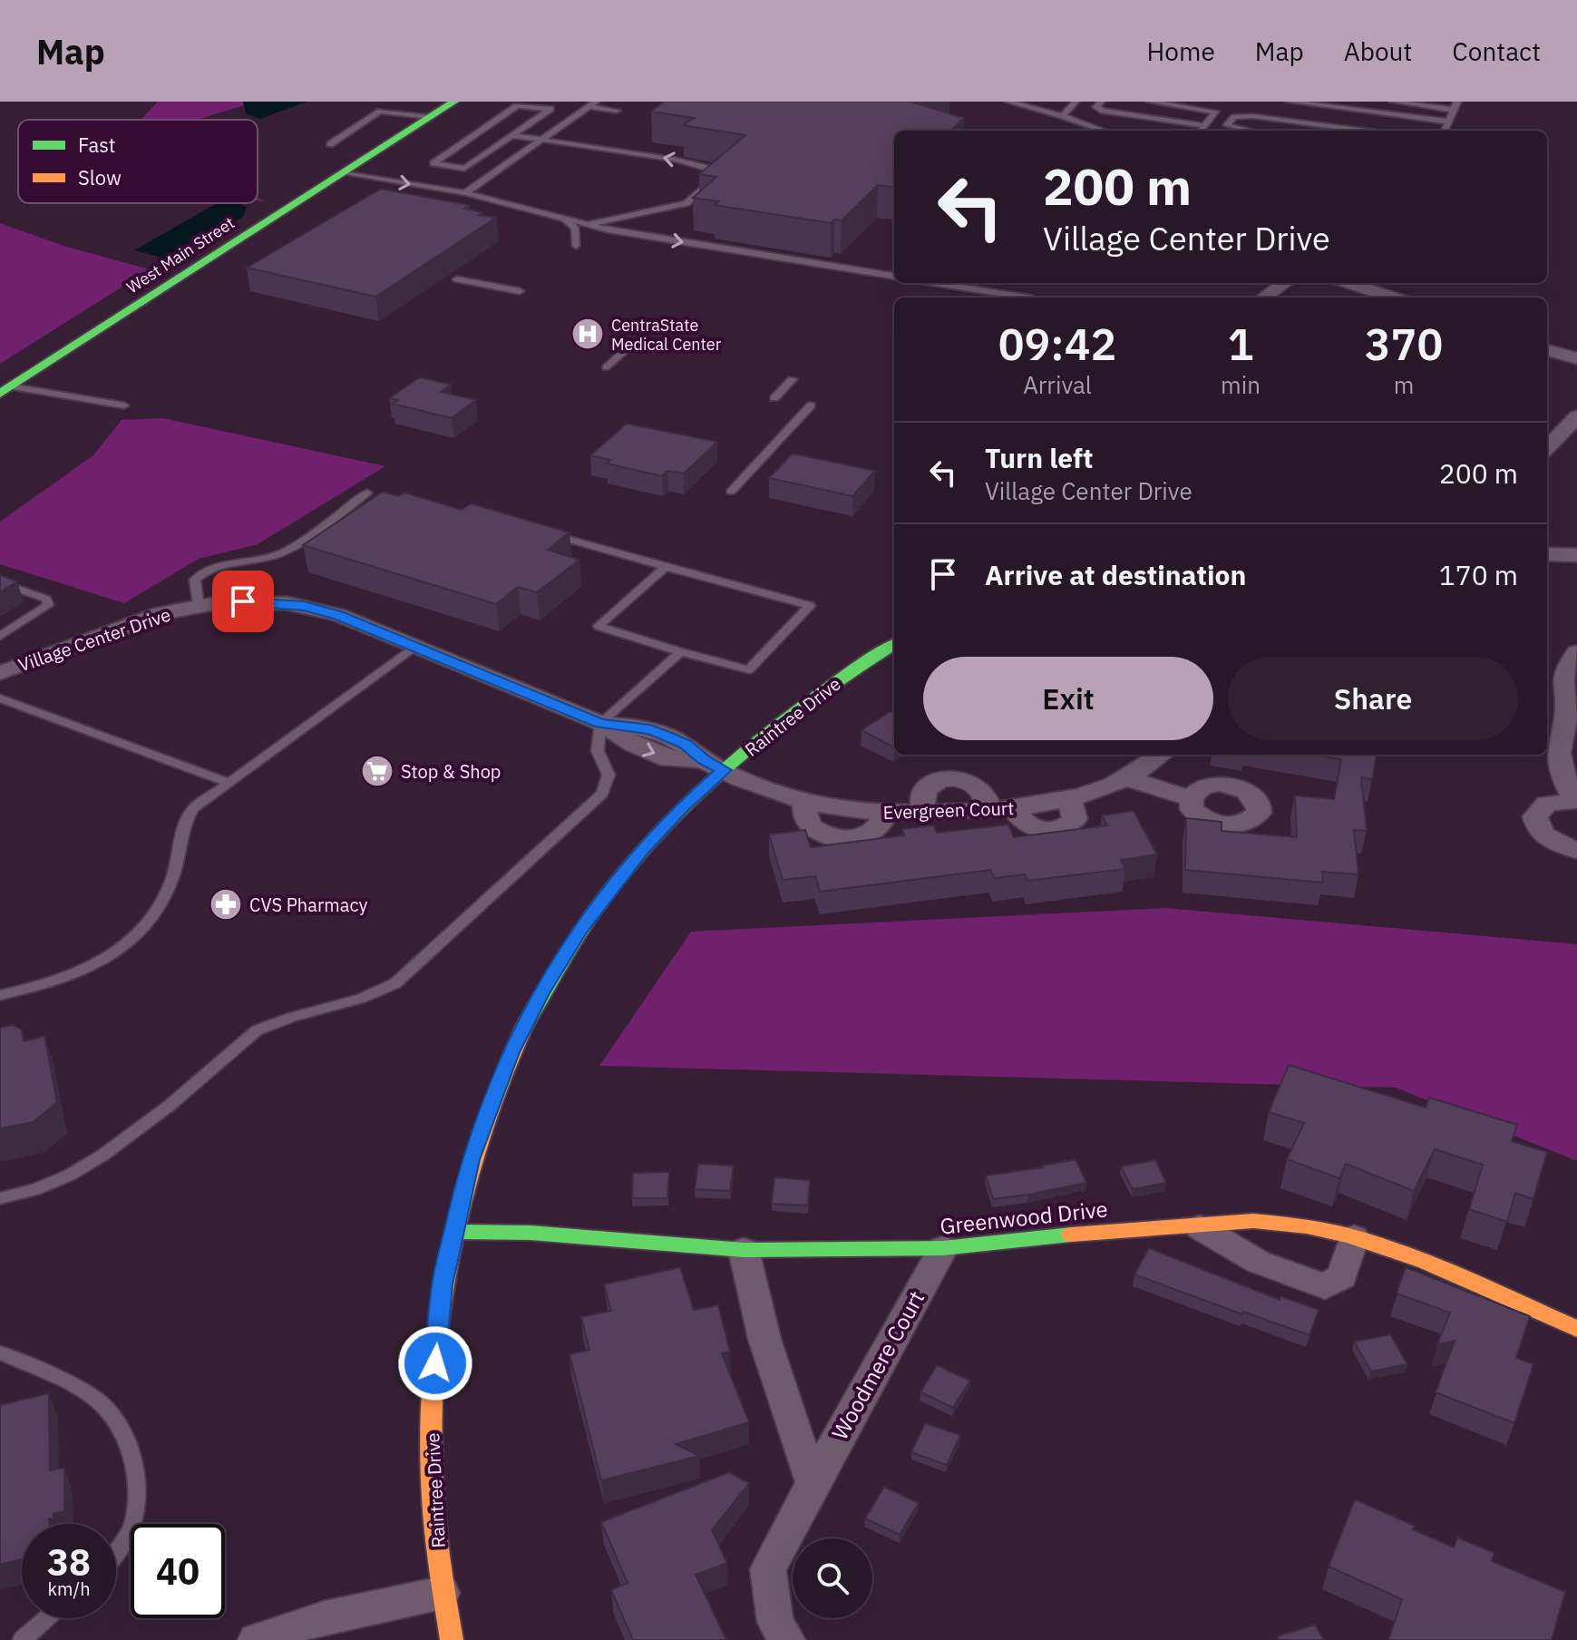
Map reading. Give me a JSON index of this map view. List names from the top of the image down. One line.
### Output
{"streets":{"street":["West Main Street","Village Center Drive","Raintree Drive","Evergreen Court","Greenwood Drive","Woodmere Court"]},"crossings":[["Village Center Drive","Raintree Drive"],["Village Center Drive","Evergreen Court"],["Raintree Drive","Evergreen Court"],["Raintree Drive","Greenwood Drive"],["Greenwood Drive","Woodmere Court"]],"places":{"hospital":["CentraState Medical Center"],"supermarket":["Stop & Shop"],"pharmacy":["CVS Pharmacy"]},"legend":["Fast","Slow"],"page":{"header":"Map","nav":["Home","Map","About","Contact"],"turn":["200 m","Village Center Drive"],"eta":["09:42","Arrival","1","min","370","m"],"list":[{"name":"Turn left","note":"Village Center Drive","value":"200 m"},{"name":"Arrive at destination","value":"170 m"}],"buttons":["Exit","Share"],"speed":"38 km/h","limit":"40"}}
